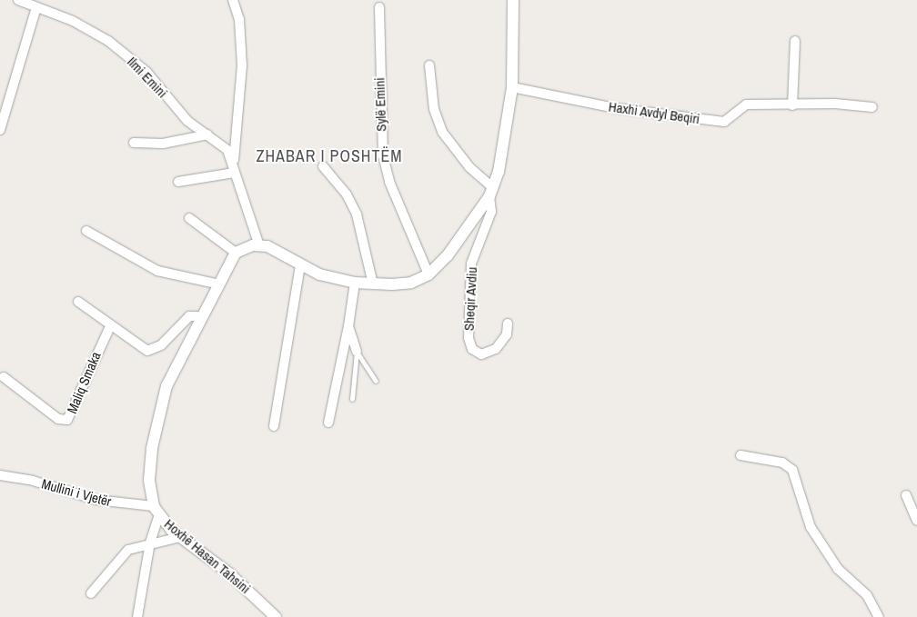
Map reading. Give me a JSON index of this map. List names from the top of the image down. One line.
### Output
{"streets":{"street":["Ilmi Emini","Sylë Emini","Haxhi Avdyl Beqiri","Sheqir Avdiu","Maliq Smaka","Mullini i Vjetër","Hoxhë Hasan Tahsini"]},"crossings":[["Sylë Emini","Sheqir Avdiu"],["Haxhi Avdyl Beqiri","Sheqir Avdiu"],["Mullini i Vjetër","Hoxhë Hasan Tahsini"]],"districts":["ZHABAR I POSHTËM"]}
